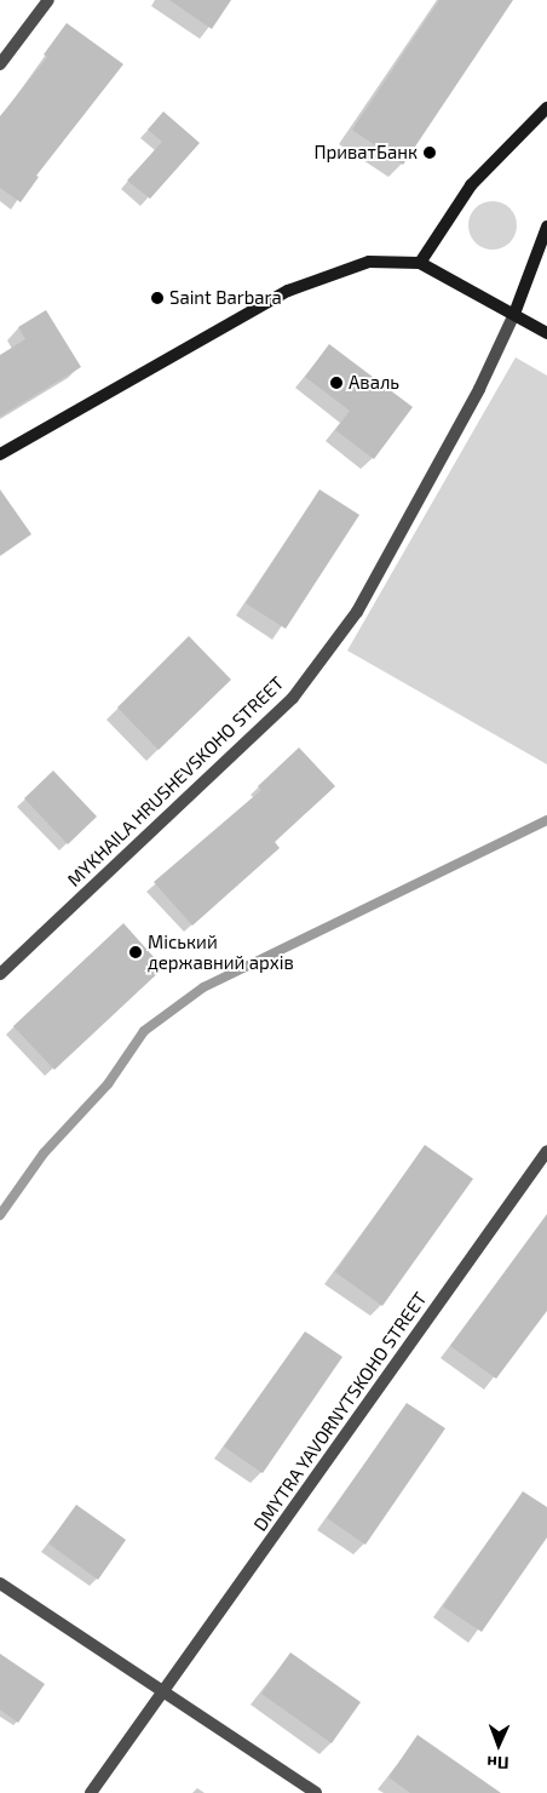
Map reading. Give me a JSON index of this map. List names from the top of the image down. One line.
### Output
{"streets":{"street":["MYKHAILA HRUSHEVSKOHO STREET","DMYTRA YAVORNYTSKOHO STREET"]},"places":["ПриватБанк","Saint Barbara","Аваль","Міський державний архів"],"north":"bottom"}
